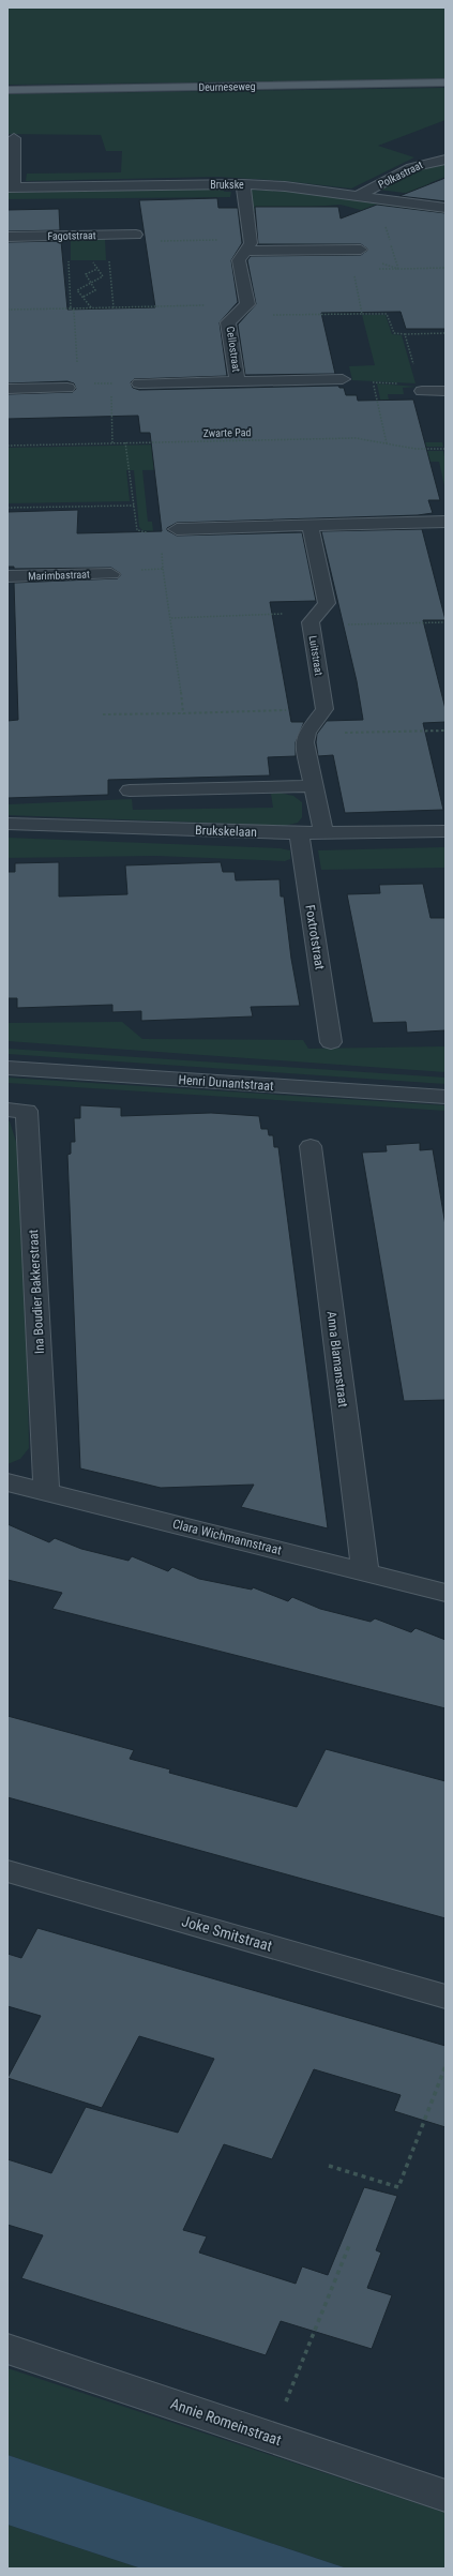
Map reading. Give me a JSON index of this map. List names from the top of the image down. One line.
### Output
{"streets":{"main road":["Deurneseweg"],"street":["Polkastraat","Brukske","Fagotstraat","Cellostraat","Marimbastraat","Luitstraat","Brukskelaan","Foxtrotstraat","Henri Dunantstraat","Ina Boudier Bakkerstraat","Anna Blamanstraat","Clara Wichmannstraat","Joke Smitstraat","Annie Romeinstraat"],"path":["Zwarte Pad"]},"crossings":[["Polkastraat","Brukske"],["Brukske","Cellostraat"],["Luitstraat","Brukskelaan"],["Brukskelaan","Foxtrotstraat"],["Ina Boudier Bakkerstraat","Clara Wichmannstraat"],["Anna Blamanstraat","Clara Wichmannstraat"]]}
